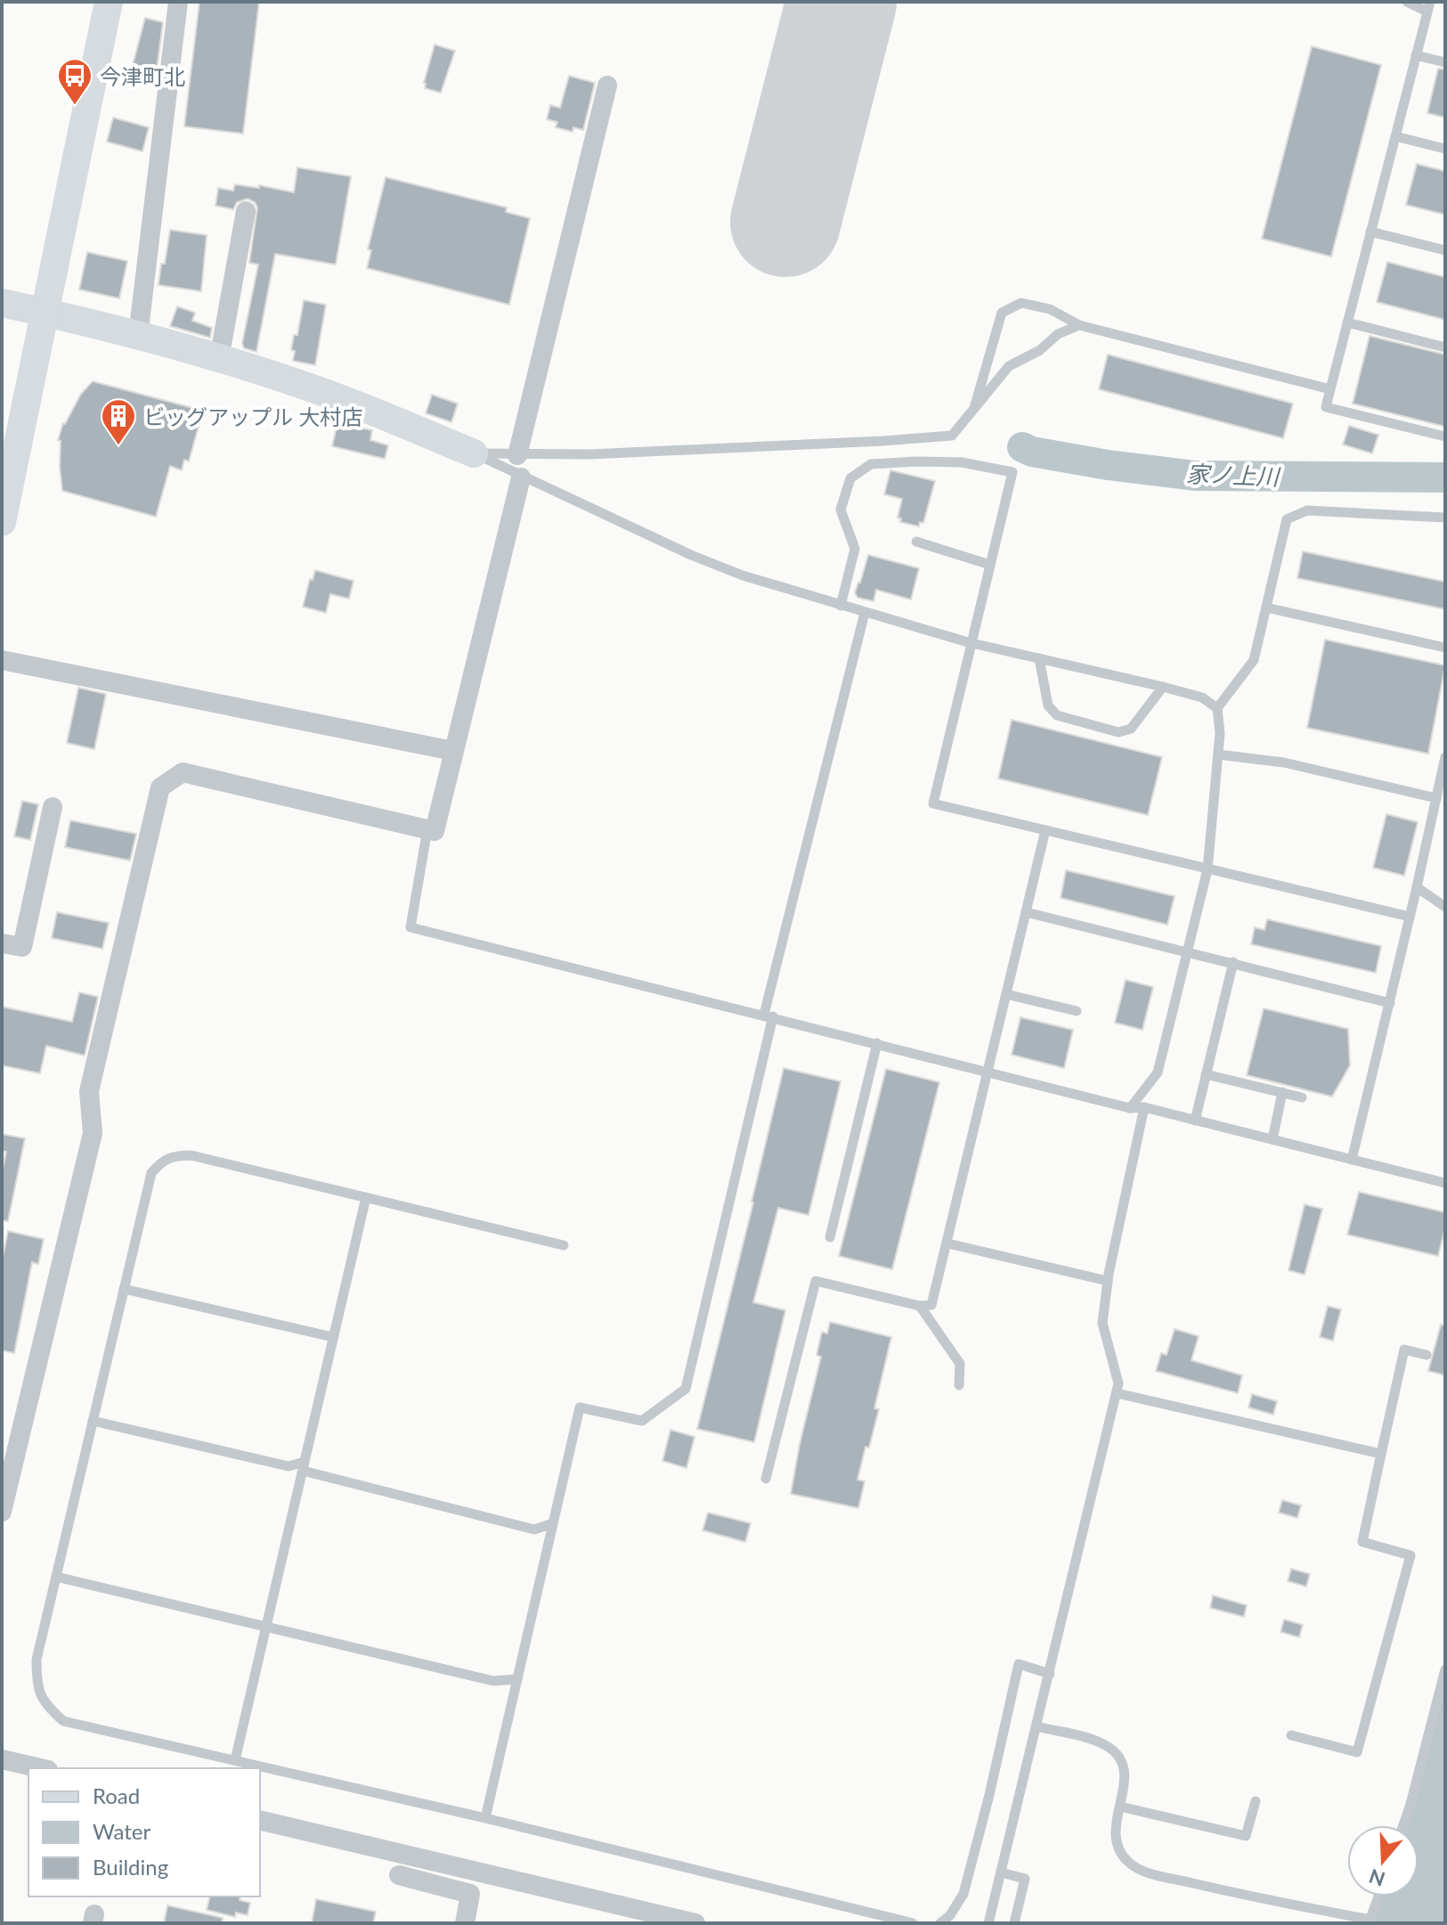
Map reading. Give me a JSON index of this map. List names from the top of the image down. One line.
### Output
{"water":["家ノ上川"],"places":{"bus stop":["今津町北"],"building":["ビッグアップル 大村店"]},"legend":["Road","Water","Building"],"north":"bottom"}
